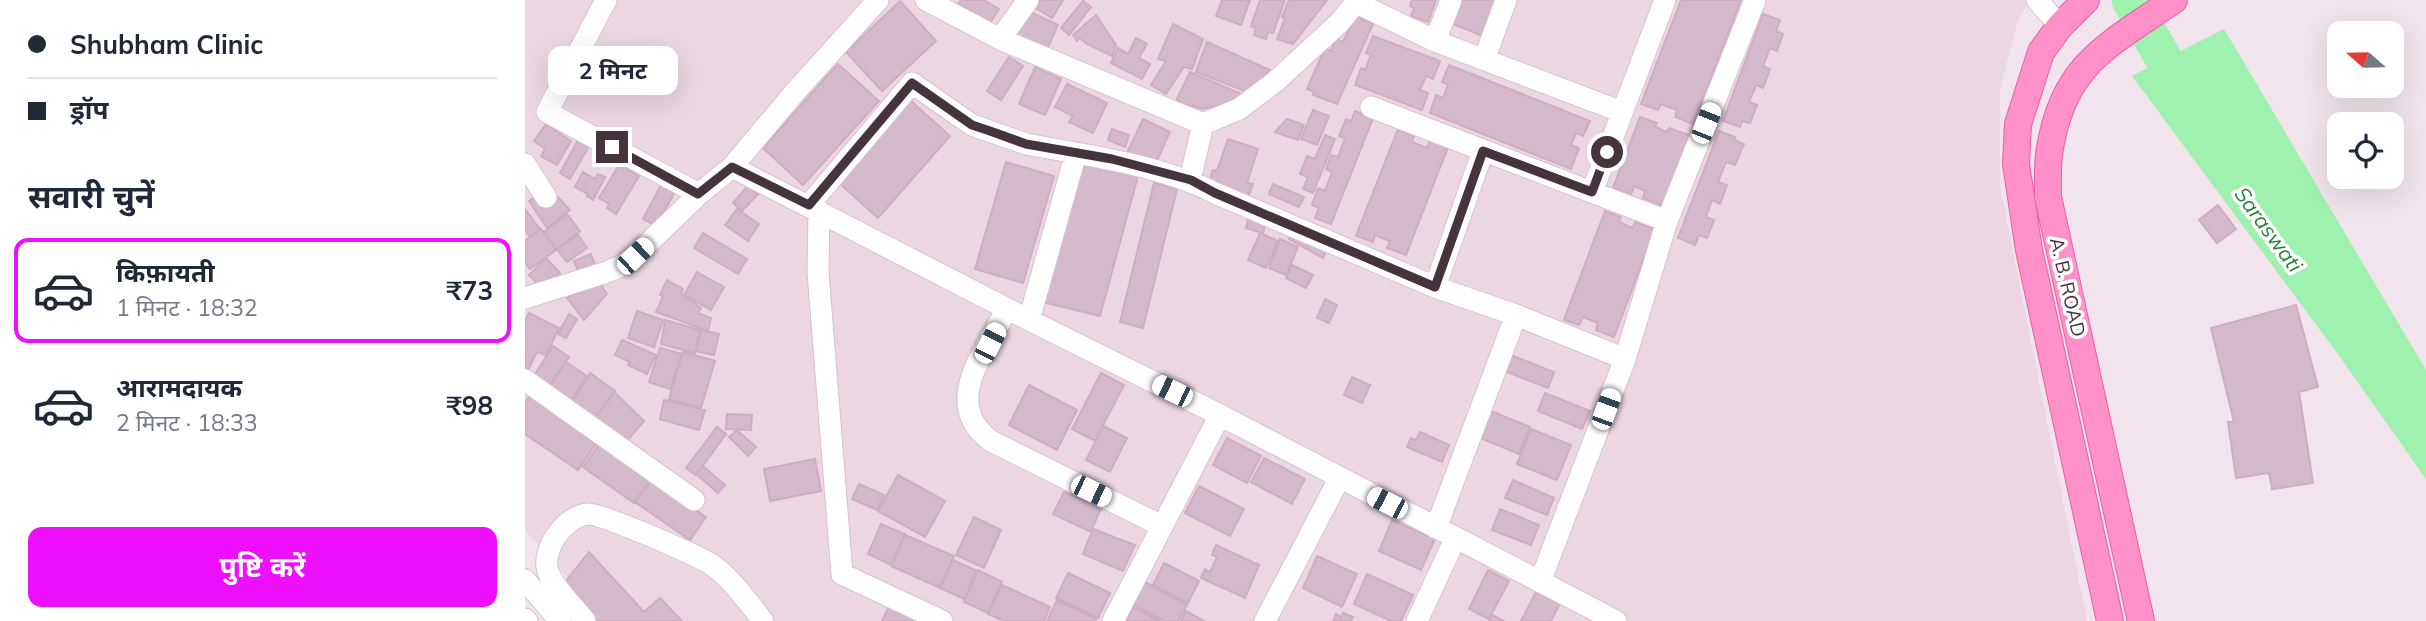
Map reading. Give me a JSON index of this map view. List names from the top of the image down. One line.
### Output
{"streets":{"main road":["A. B. ROAD"]},"water":["Saraswati"],"north":"left","page":{"banner":["Shubham Clinic","ड्रॉप"],"bubble":"2 मिनट","heading":"सवारी चुनें","list":[{"name":"किफ़ायती","note":"1 मिनट · 18:32","value":"₹73"},{"name":"आरामदायक","note":"2 मिनट · 18:33","value":"₹98"}],"buttons":"पुष्टि करें"}}
